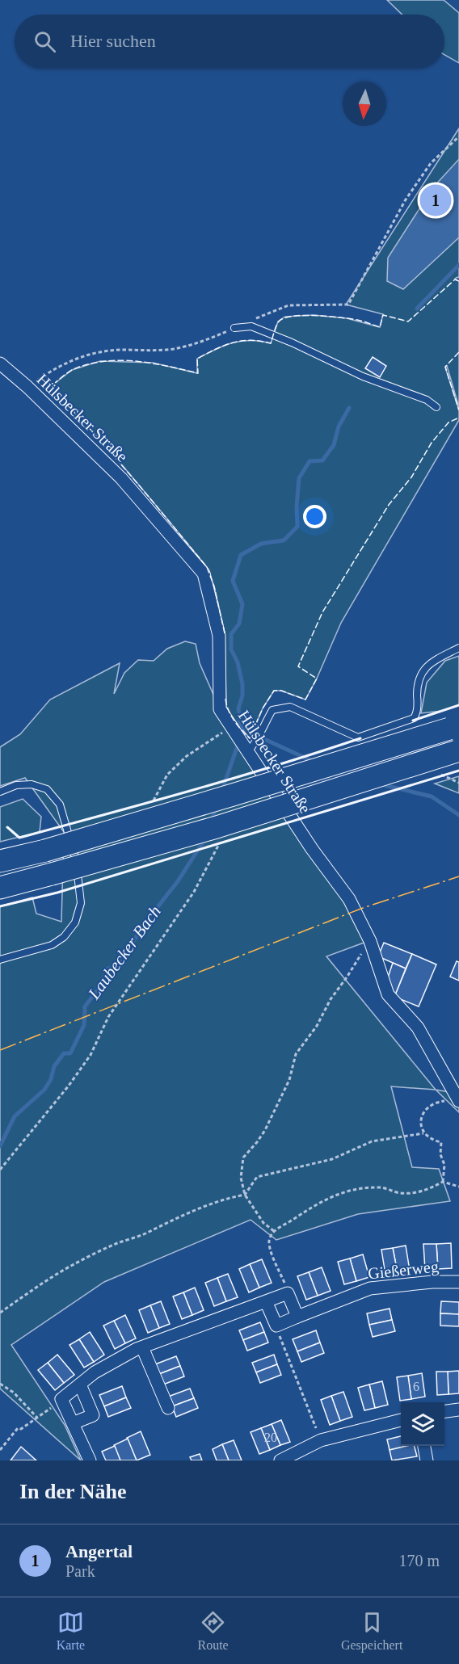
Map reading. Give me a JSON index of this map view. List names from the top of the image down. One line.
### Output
{"streets":{"street":["Hülsbecker Straße","Gießerweg"]},"water":["Laubecker Bach"],"house_numbers":["6","20"],"north":"bottom","page":{"search":"Hier suchen","pins":"1","heading":"In der Nähe","list":[{"mark":"1","name":"Angertal","note":"Park","value":"170 m"}],"nav":["Karte","Route","Gespeichert"]}}
